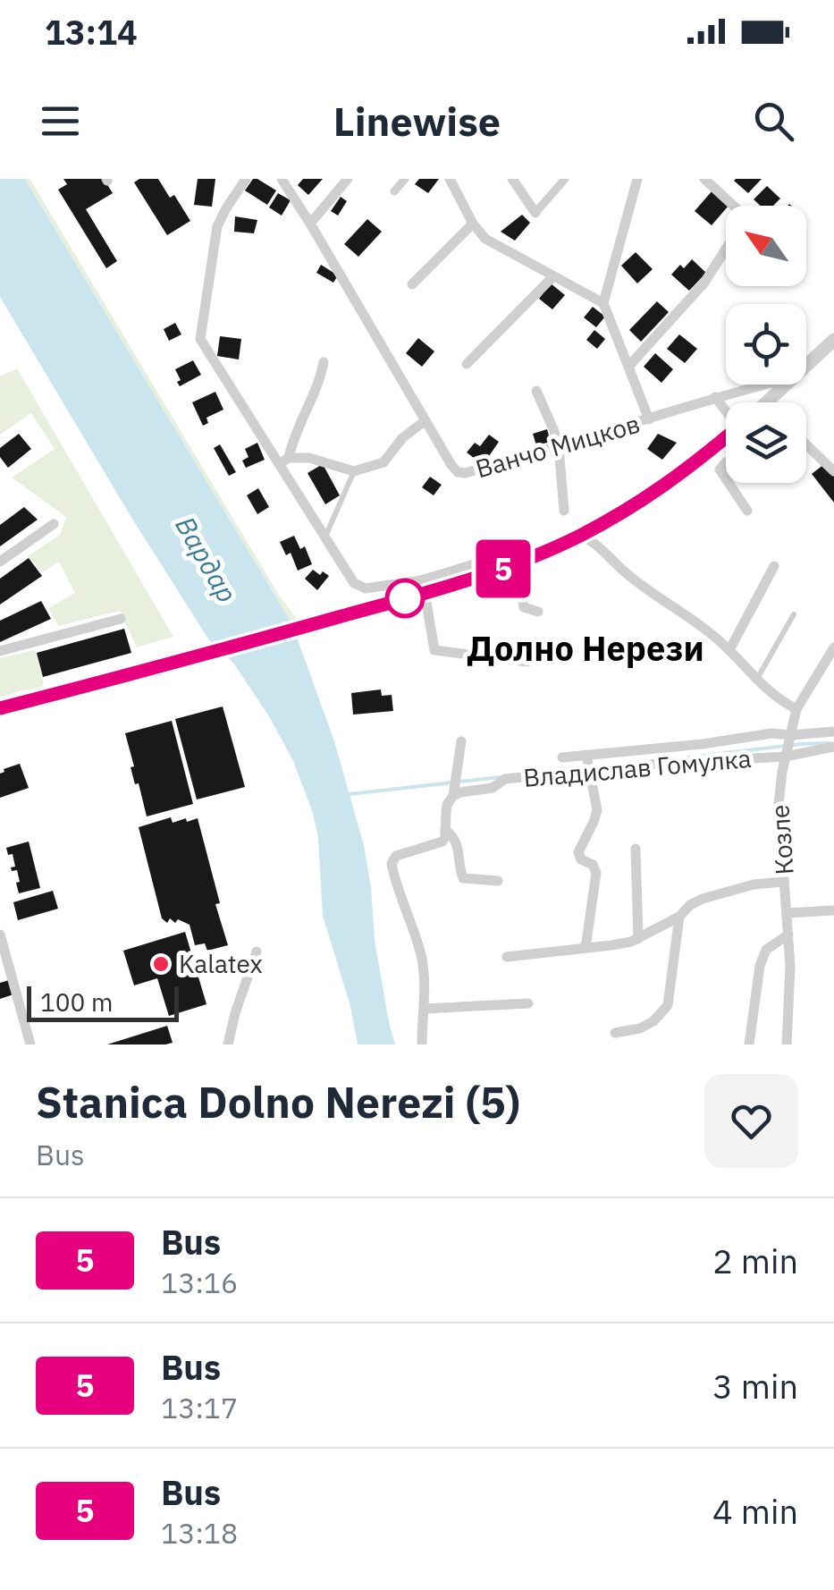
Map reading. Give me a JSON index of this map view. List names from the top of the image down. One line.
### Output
{"streets":{"street":["Ванчо Мицков","Владислав Гомулка","Козле"]},"crossings":[["Владислав Гомулка","Козле"]],"districts":["Долно Нерези"],"water":["Вардар"],"places":["Kalatex"],"lines":["bus line 5"],"scale_bar":"100 m","north":"top left","page":{"status":"13:14","header":"Linewise","on_map":"5","scale":"100 m","heading":["Stanica Dolno Nerezi (5)","Bus"],"list":[{"mark":"5","name":"Bus","note":"13:16","value":"2 min"},{"mark":"5","name":"Bus","note":"13:17","value":"3 min"},{"mark":"5","name":"Bus","note":"13:18","value":"4 min"}]}}
